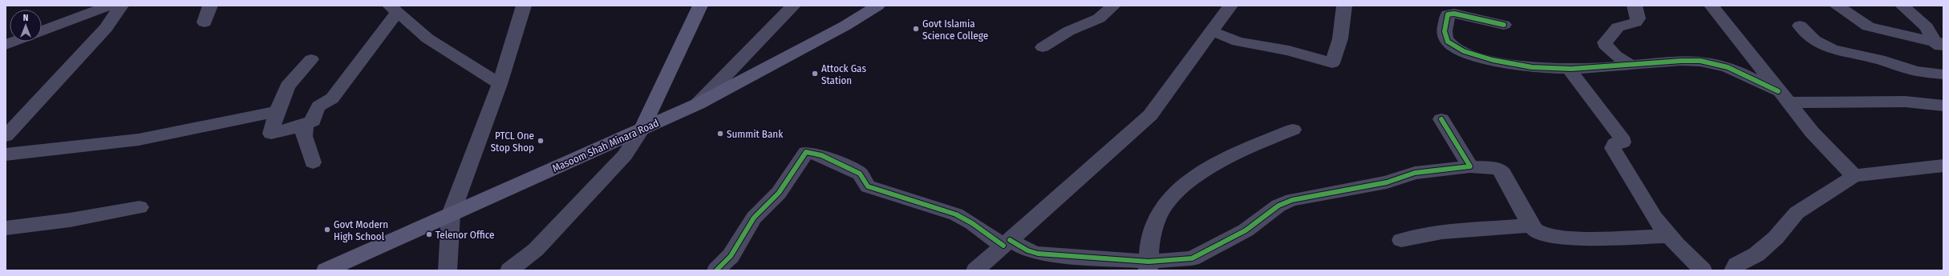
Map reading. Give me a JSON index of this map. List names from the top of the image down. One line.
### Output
{"streets":{"main road":["Masoom Shah Minara Road"]},"places":["Govt Islamia Science College","Attock Gas Station","Summit Bank","PTCL One Stop Shop","Govt Modern High School","Telenor Office"],"north":"top"}
